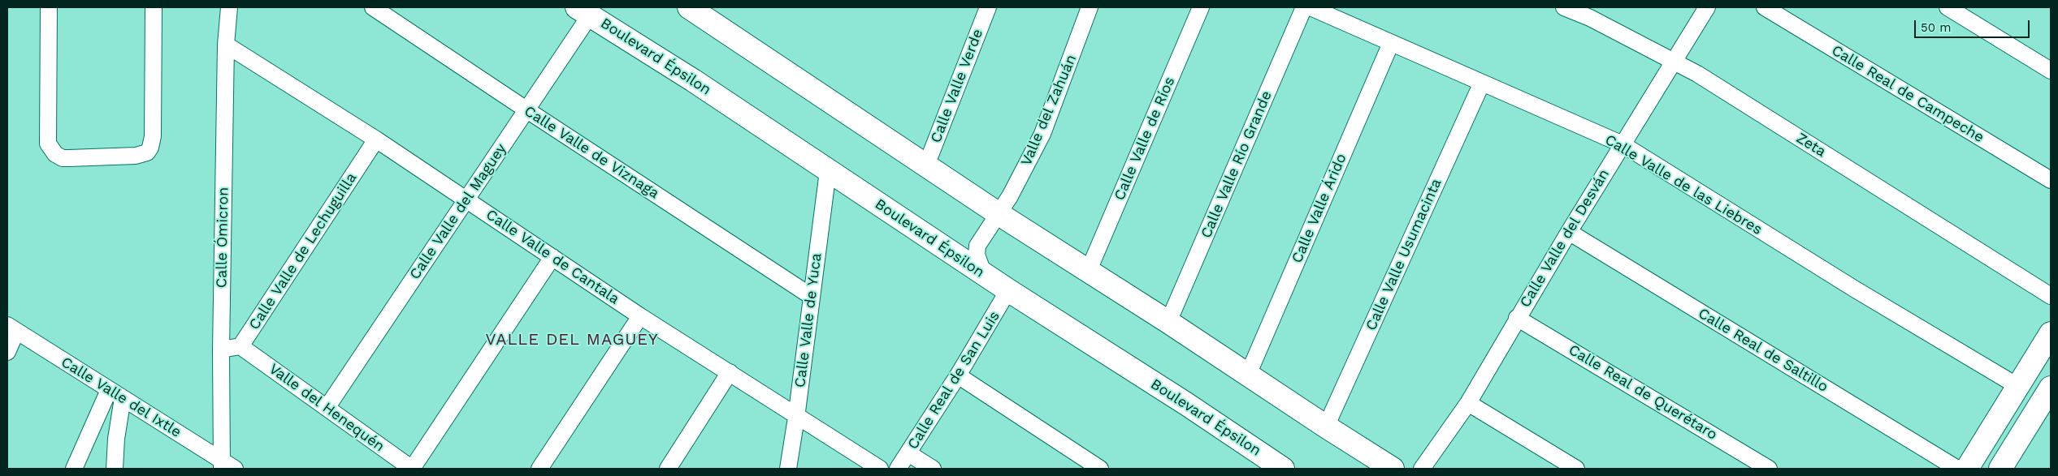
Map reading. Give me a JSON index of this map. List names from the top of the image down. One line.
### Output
{"streets":{"street":["Boulevard Épsilon","Calle Valle Verde","Calle Real de Campeche","Valle del Zahuán","Calle Valle de Ríos","Zeta","Calle Valle de Viznaga","Calle Valle Río Grande","Calle Valle de las Liebres","Calle Valle Árido","Calle Valle del Maguey","Calle Ómicron","Calle Valle del Desván","Calle Valle de Lechuguilla","Calle Valle Usumacinta","Calle Valle de Cantala","Calle Valle de Yuca","Calle Real de Saltillo","Calle Real de San Luis","Calle Real de Querétaro","Calle Valle del Ixtle","Valle del Henequén"]},"crossings":[["Boulevard Épsilon","Valle del Zahuán"],["Boulevard Épsilon","Calle Valle del Maguey"],["Boulevard Épsilon","Calle Valle de Yuca"],["Boulevard Épsilon","Calle Real de San Luis"],["Zeta","Calle Valle del Desván"],["Calle Valle de Viznaga","Calle Valle del Maguey"],["Calle Valle de Viznaga","Calle Valle de Yuca"],["Calle Valle de las Liebres","Calle Valle Árido"],["Calle Valle de las Liebres","Calle Valle del Desván"],["Calle Valle de las Liebres","Calle Valle Usumacinta"],["Calle Valle del Maguey","Calle Valle de Cantala"],["Calle Valle del Maguey","Valle del Henequén"],["Calle Ómicron","Calle Valle de Cantala"],["Calle Ómicron","Calle Valle del Ixtle"],["Calle Valle del Desván","Calle Real de Saltillo"],["Calle Valle del Desván","Calle Real de Querétaro"],["Calle Valle de Lechuguilla","Calle Valle de Cantala"],["Calle Valle de Lechuguilla","Valle del Henequén"],["Calle Valle de Cantala","Calle Valle de Yuca"]],"districts":["VALLE DEL MAGUEY"],"scale_bar":"50 m"}
